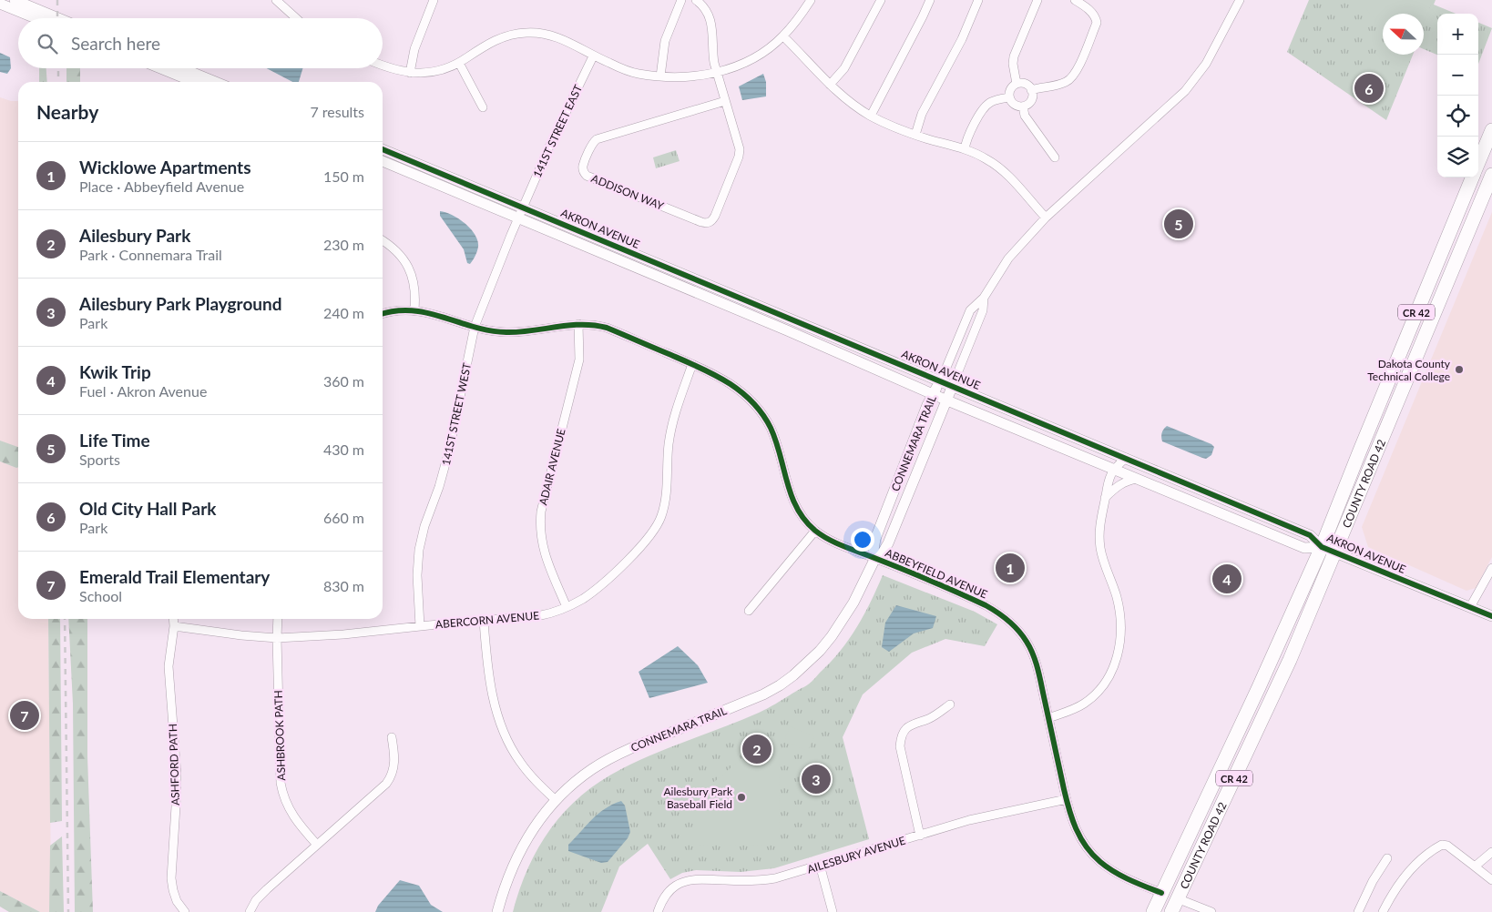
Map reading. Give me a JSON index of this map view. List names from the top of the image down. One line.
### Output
{"streets":{"highway":["CR 42","COUNTY ROAD 42"],"street":["141ST STREET EAST","ADDISON WAY","AKRON AVENUE","141ST STREET WEST","CONNEMARA TRAIL","ADAIR AVENUE","ABBEYFIELD AVENUE","ABERCORN AVENUE","ASHBROOK PATH","ASHFORD PATH","AILESBURY AVENUE"]},"crossings":[["141ST STREET EAST","AKRON AVENUE"],["141ST STREET EAST","141ST STREET WEST"],["AKRON AVENUE","141ST STREET WEST"],["AKRON AVENUE","CONNEMARA TRAIL"],["AKRON AVENUE","COUNTY ROAD 42"],["141ST STREET WEST","ABBEYFIELD AVENUE"],["141ST STREET WEST","ABERCORN AVENUE"],["CONNEMARA TRAIL","ABBEYFIELD AVENUE"],["ADAIR AVENUE","ABBEYFIELD AVENUE"],["ADAIR AVENUE","ABERCORN AVENUE"],["COUNTY ROAD 42","ABBEYFIELD AVENUE"],["ABBEYFIELD AVENUE","ABERCORN AVENUE"],["ABBEYFIELD AVENUE","AILESBURY AVENUE"],["ABERCORN AVENUE","ASHBROOK PATH"],["ABERCORN AVENUE","ASHFORD PATH"]],"places":["Dakota County Technical College","Ailesbury Park Baseball Field"],"north":"left","page":{"map_buttons":["+","−"],"search":"Search here","pins":["6","5","1","4","7","2","3"],"heading":["Nearby","7 results"],"list":[{"mark":"1","name":"Wicklowe Apartments","note":"Place · Abbeyfield Avenue","value":"150 m"},{"mark":"2","name":"Ailesbury Park","note":"Park · Connemara Trail","value":"230 m"},{"mark":"3","name":"Ailesbury Park Playground","note":"Park","value":"240 m"},{"mark":"4","name":"Kwik Trip","note":"Fuel · Akron Avenue","value":"360 m"},{"mark":"5","name":"Life Time","note":"Sports","value":"430 m"},{"mark":"6","name":"Old City Hall Park","note":"Park","value":"660 m"},{"mark":"7","name":"Emerald Trail Elementary","note":"School","value":"830 m"}]}}
